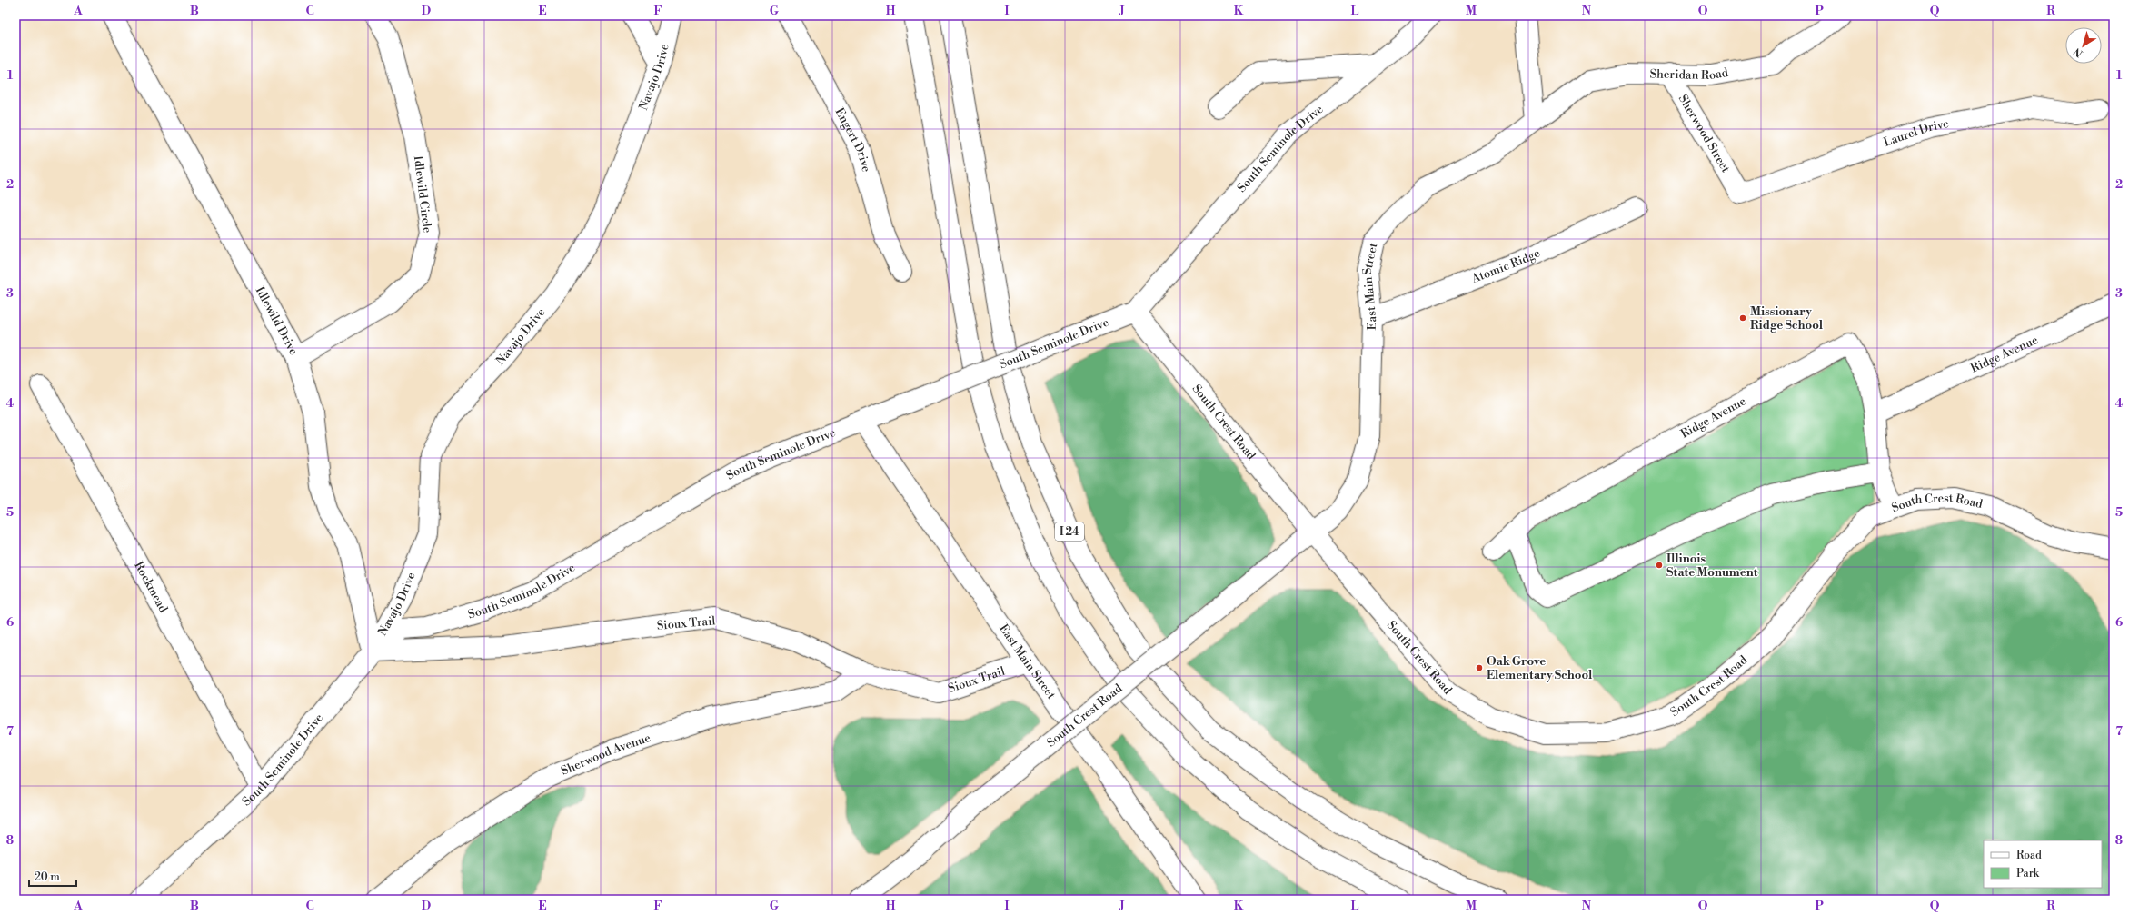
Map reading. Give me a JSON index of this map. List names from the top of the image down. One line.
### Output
{"streets":{"main road":["Sheridan Road","Navajo Drive","Sherwood Street","Laurel Drive","Engert Drive","South Seminole Drive","Idlewild Circle","Atomic Ridge","East Main Street","Idlewild Drive","Ridge Avenue","South Crest Road","I 24","Rockmead","Sioux Trail","Sherwood Avenue"]},"crossings":[["Sheridan Road","Sherwood Street"],["Sheridan Road","East Main Street"],["Navajo Drive","South Seminole Drive"],["Navajo Drive","Idlewild Drive"],["Navajo Drive","Sioux Trail"],["Sherwood Street","Laurel Drive"],["South Seminole Drive","East Main Street"],["South Seminole Drive","Idlewild Drive"],["South Seminole Drive","South Crest Road"],["South Seminole Drive","Rockmead"],["South Seminole Drive","Sioux Trail"],["Idlewild Circle","Idlewild Drive"],["Atomic Ridge","East Main Street"],["East Main Street","South Crest Road"],["East Main Street","Sioux Trail"],["Idlewild Drive","Sioux Trail"],["Ridge Avenue","South Crest Road"],["Sioux Trail","Sherwood Avenue"]],"places":["Missionary Ridge School","Illinois State Monument","Oak Grove Elementary School"],"legend":["Road","Park"],"scale_bar":"20 m","north":"bottom left","grid":{"columns":["A","B","C","D","E","F","G","H","I","J","K","L","M","N","O","P","Q","R"],"rows":["1","2","3","4","5","6","7","8"]}}
